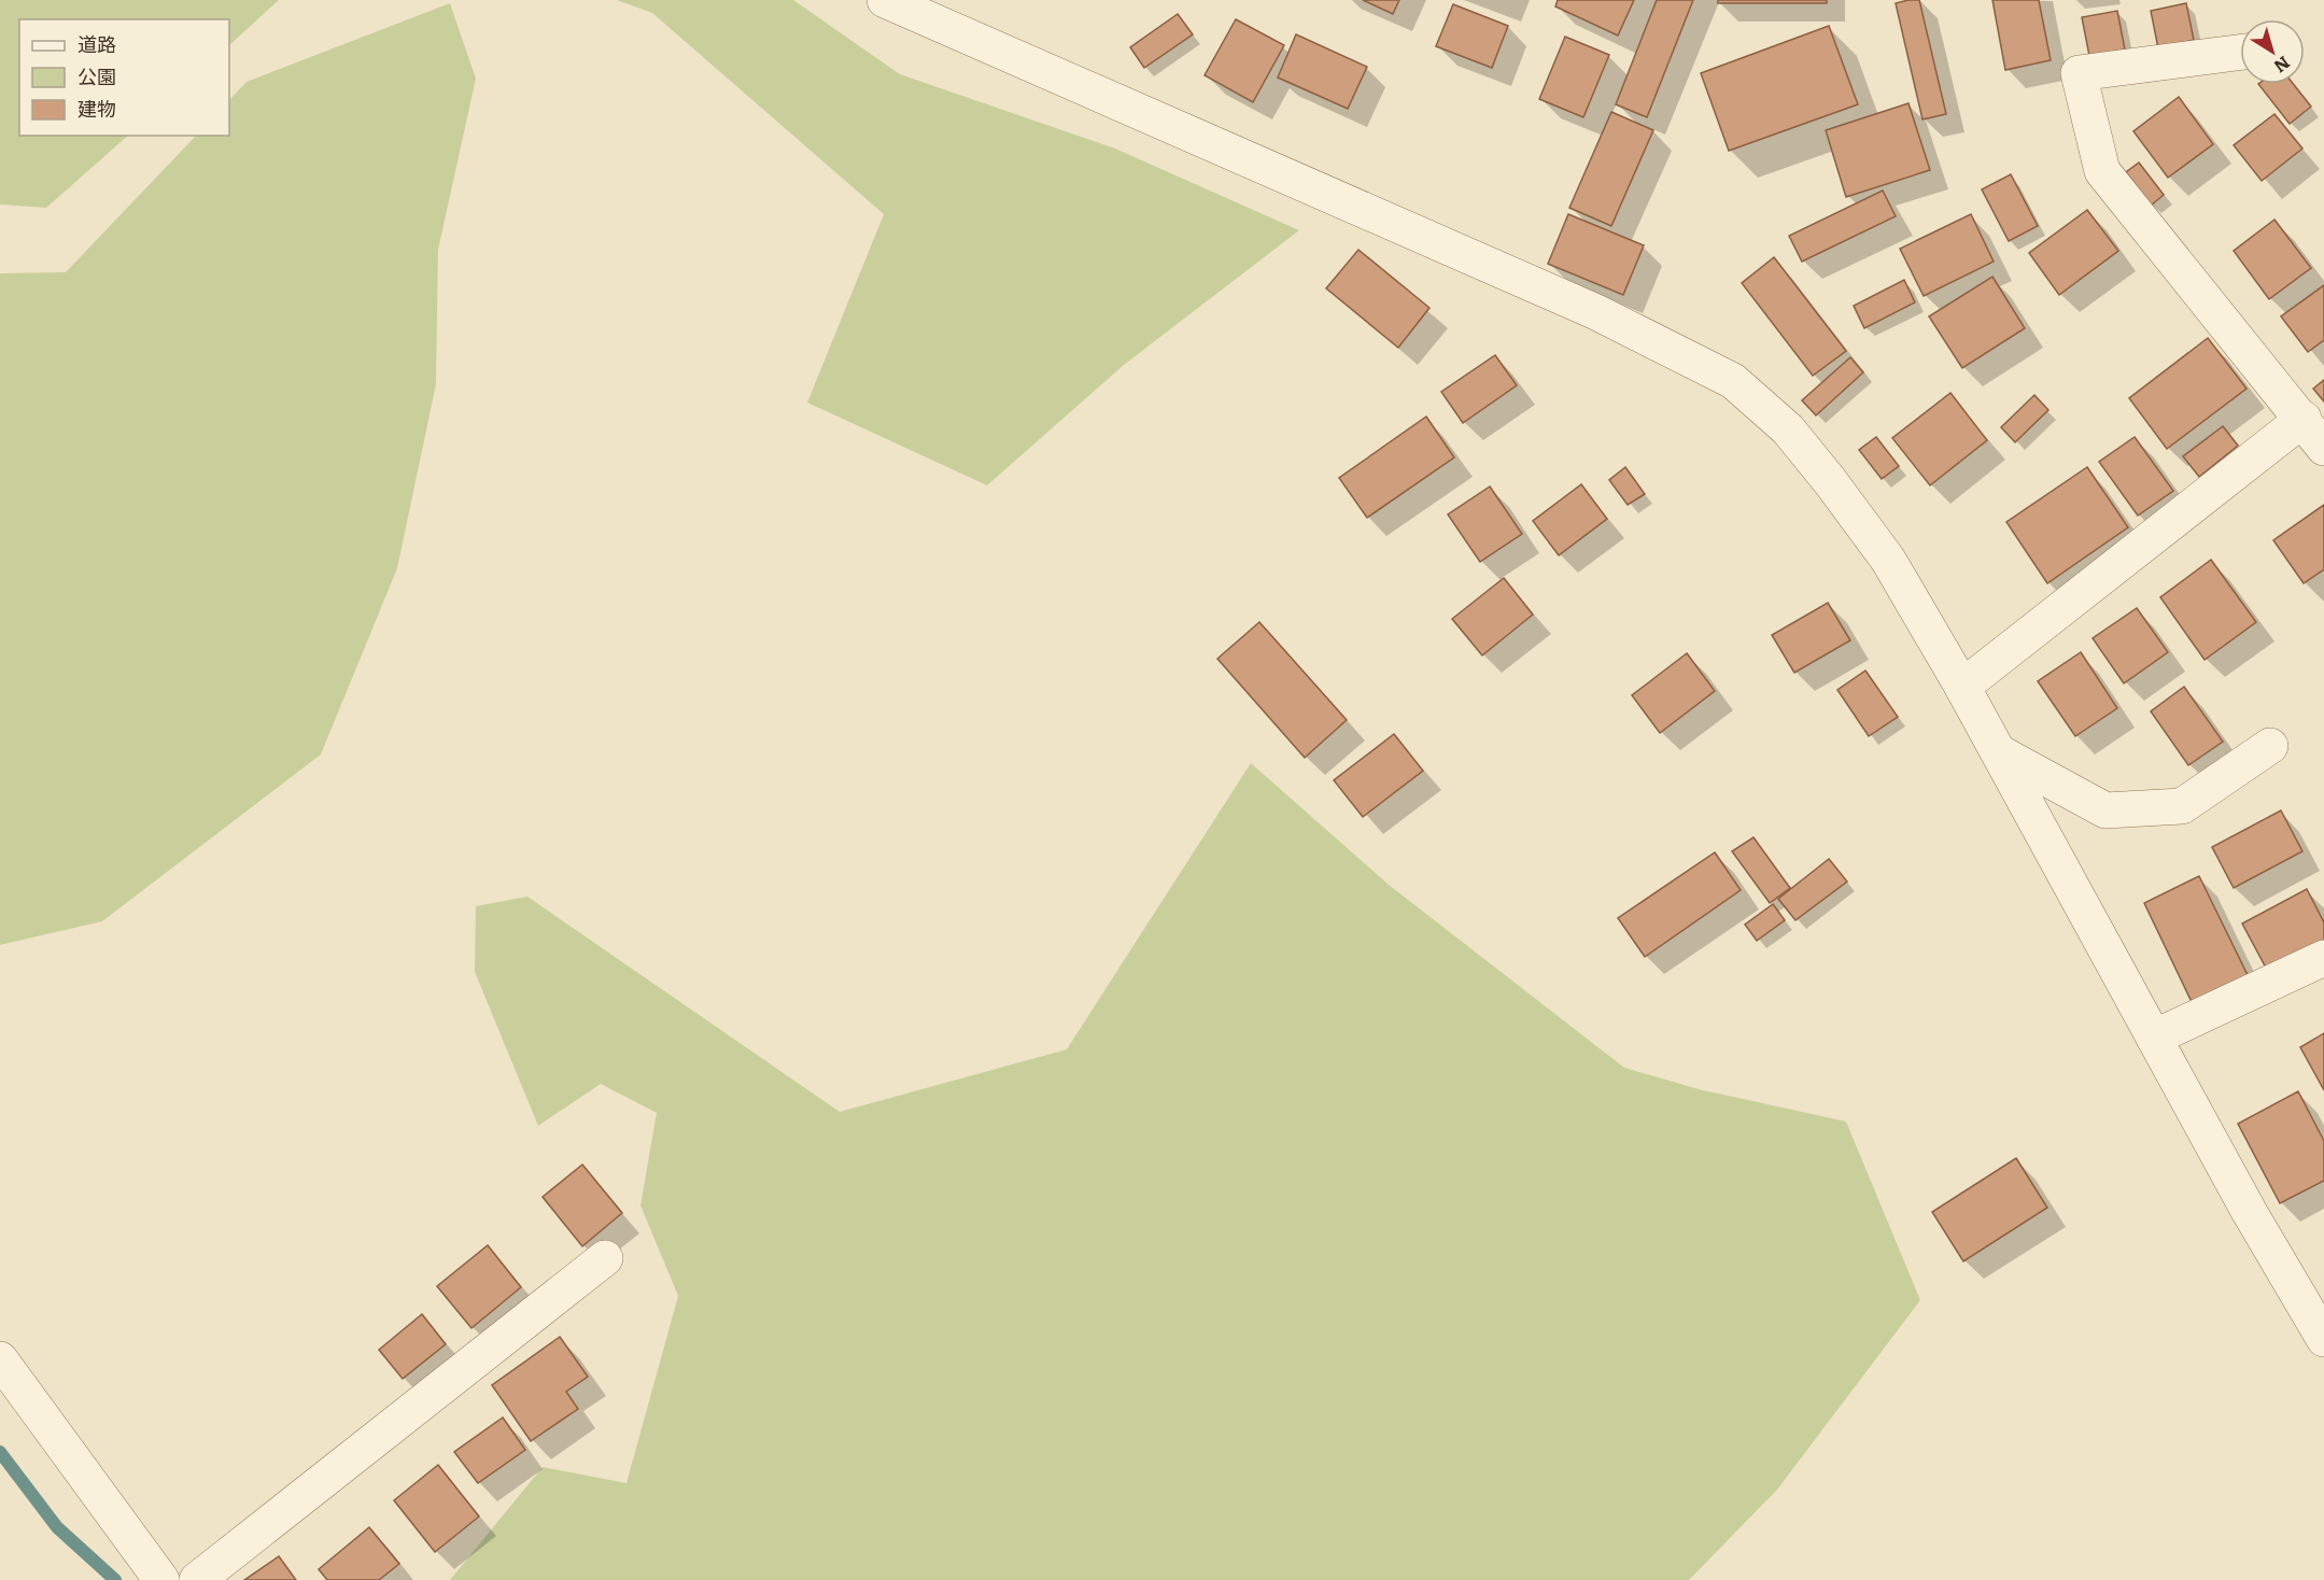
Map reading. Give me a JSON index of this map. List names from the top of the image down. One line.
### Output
{"legend":["道路","公園","建物"],"north":"bottom right"}
